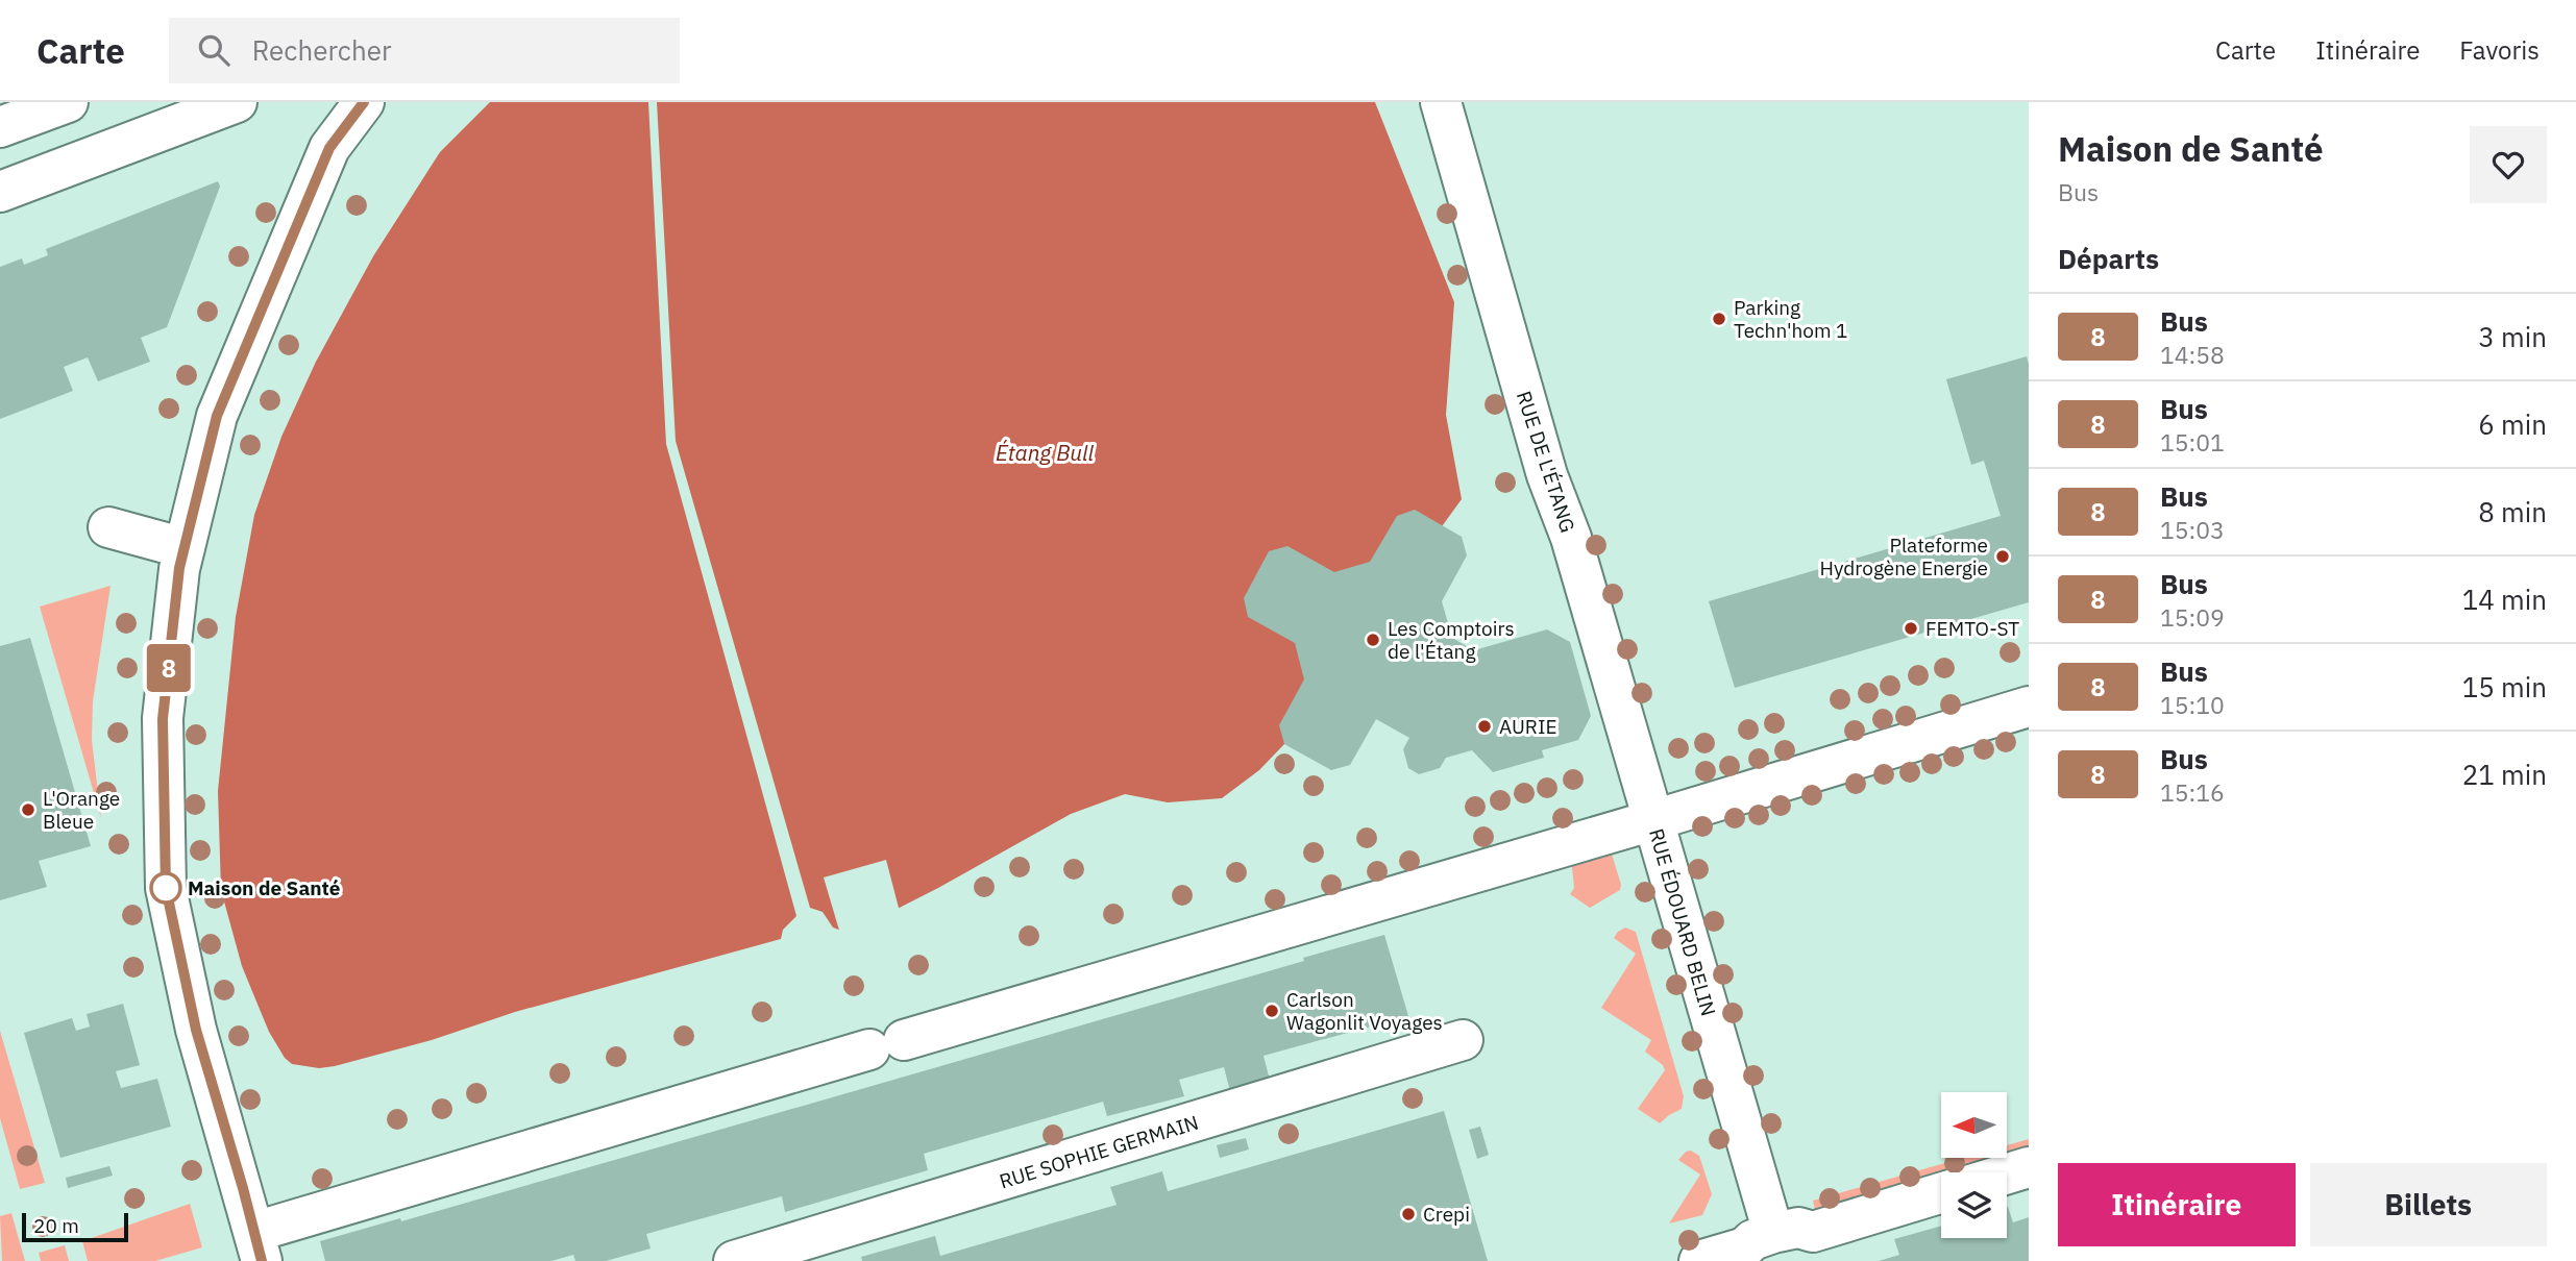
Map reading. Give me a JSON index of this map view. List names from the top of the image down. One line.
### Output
{"streets":{"street":["RUE DE L'ÉTANG","RUE ÉDOUARD BELIN","RUE SOPHIE GERMAIN"]},"crossings":[["RUE DE L'ÉTANG","RUE ÉDOUARD BELIN"]],"water":["Étang Bull"],"places":["Parking Techn'hom 1","Plateforme Hydrogène Energie","FEMTO-ST","Les Comptoirs de l'Étang","AURIE","L'Orange Bleue","Maison de Santé","Carlson Wagonlit Voyages","Crepi"],"lines":["bus line 8"],"scale_bar":"20 m","north":"left","page":{"header":"Carte","search":"Rechercher","nav":["Carte","Itinéraire","Favoris"],"on_map":"8","heading":[["Maison de Santé","Bus"],"Départs"],"list":[{"mark":"8","name":"Bus","note":"14:58","value":"3 min"},{"mark":"8","name":"Bus","note":"15:01","value":"6 min"},{"mark":"8","name":"Bus","note":"15:03","value":"8 min"},{"mark":"8","name":"Bus","note":"15:09","value":"14 min"},{"mark":"8","name":"Bus","note":"15:10","value":"15 min"},{"mark":"8","name":"Bus","note":"15:16","value":"21 min"}],"buttons":["Itinéraire","Billets"],"scale":"20 m"}}
